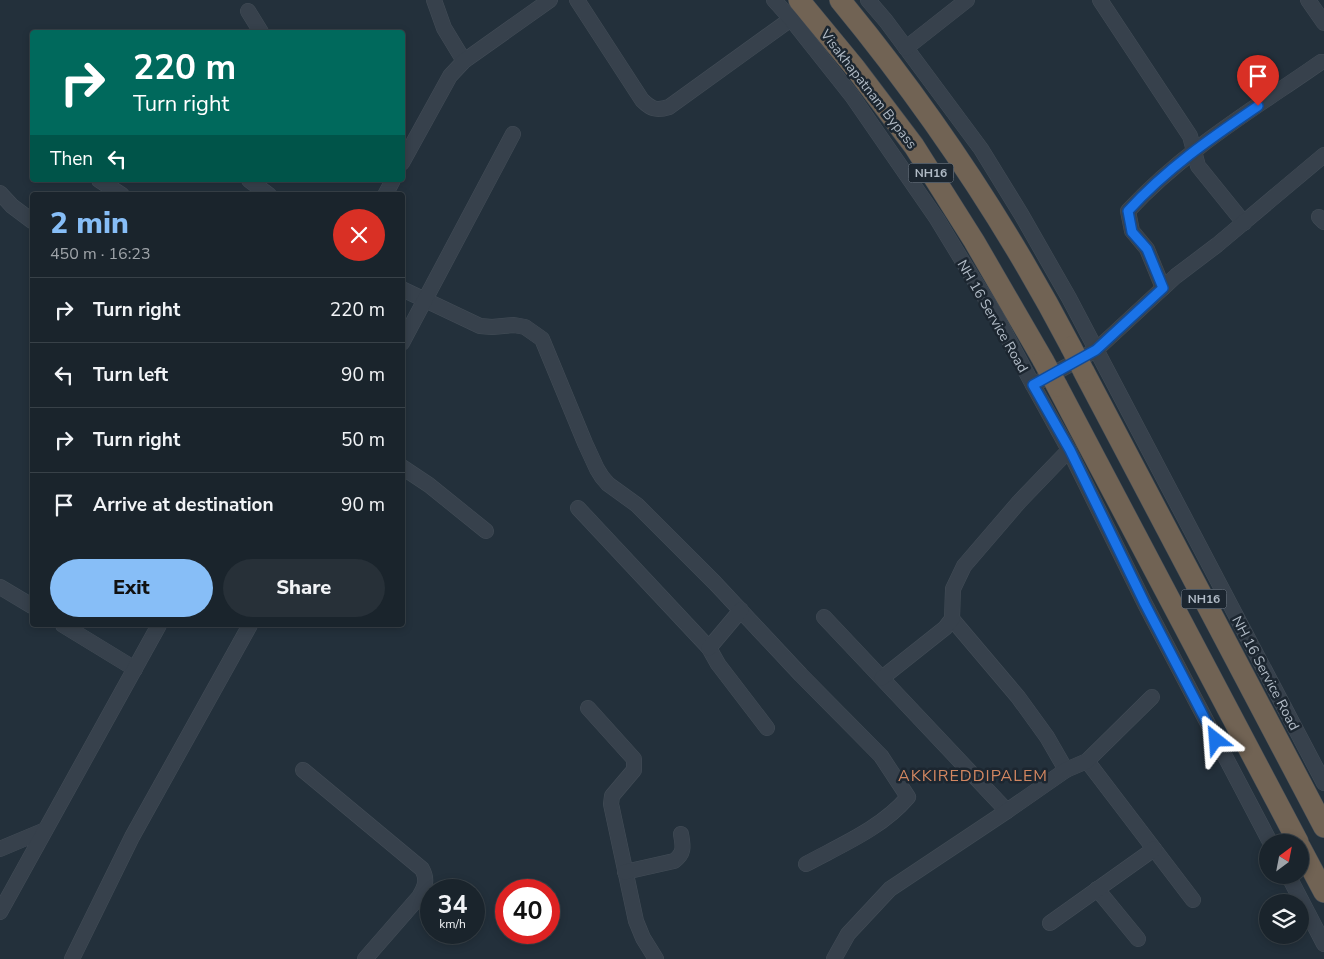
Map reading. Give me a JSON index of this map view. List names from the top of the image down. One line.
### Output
{"streets":{"highway":["Visakhapatnam Bypass","NH16"],"street":["NH 16 Service Road"]},"crossings":[["Visakhapatnam Bypass","NH 16 Service Road"]],"districts":["AKKIREDDIPALEM"],"north":"top right","page":{"turn":["220 m","Turn right"],"then":"Then","heading":["2 min","450 m · 16:23"],"list":[{"name":"Turn right","value":"220 m"},{"name":"Turn left","value":"90 m"},{"name":"Turn right","value":"50 m"},{"name":"Arrive at destination","value":"90 m"}],"buttons":["Exit","Share"],"speed":"34 km/h","limit":"40"}}
